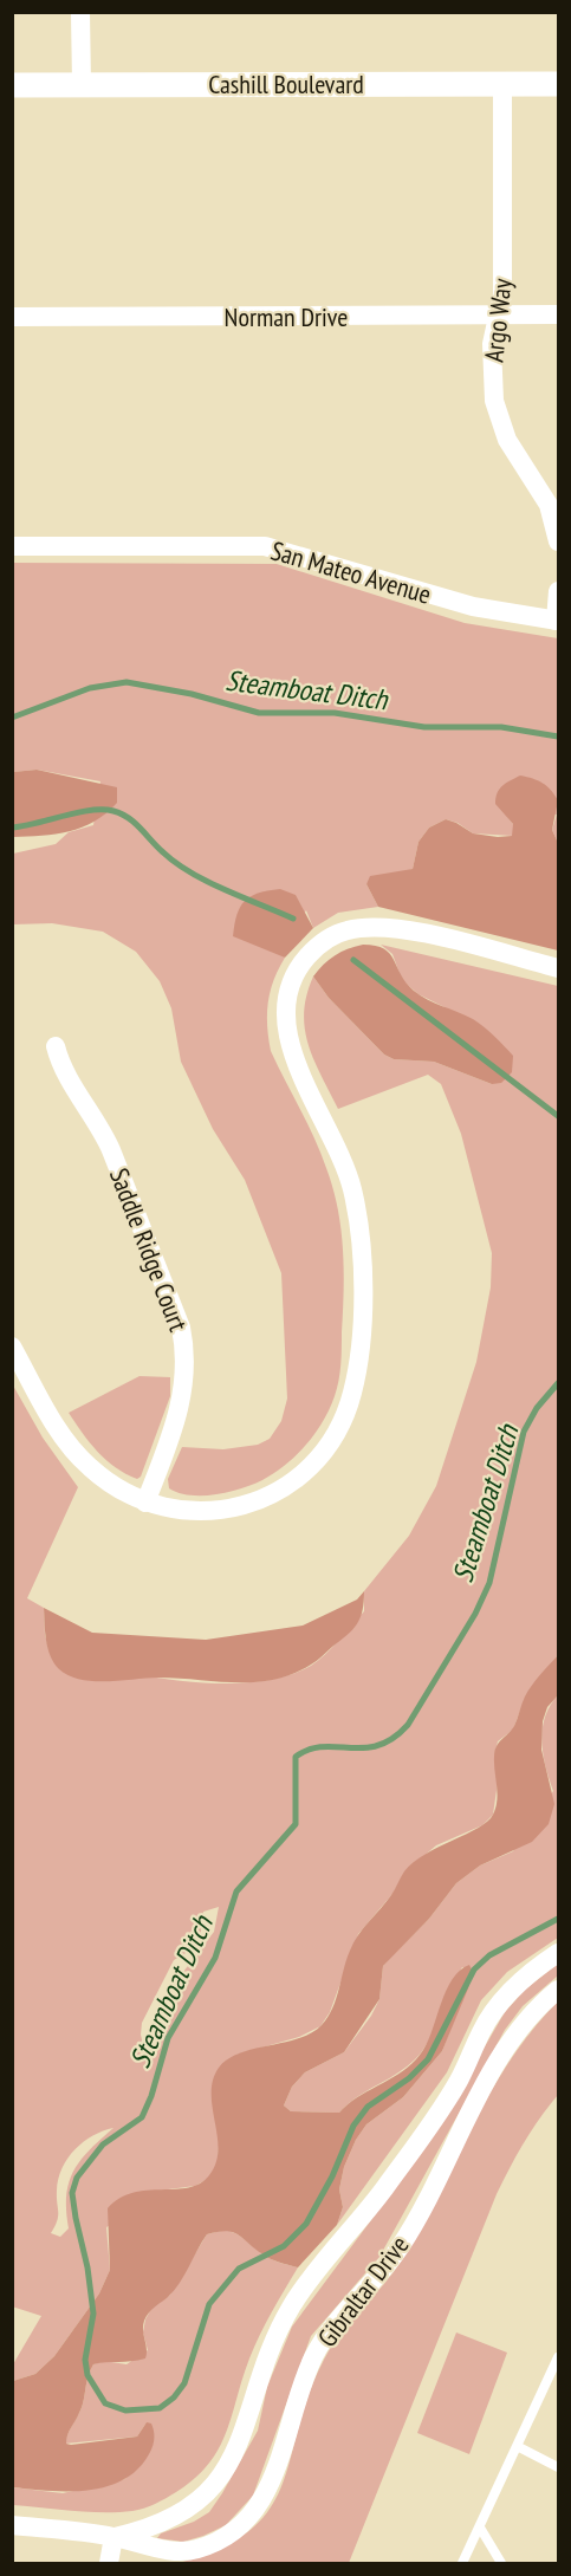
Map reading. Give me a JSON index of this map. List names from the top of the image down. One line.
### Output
{"streets":{"street":["Cashill Boulevard","Norman Drive","Argo Way","San Mateo Avenue","Saddle Ridge Court","Gibraltar Drive"]},"crossings":[["Cashill Boulevard","Argo Way"],["Norman Drive","Argo Way"]],"water":["Steamboat Ditch"]}
